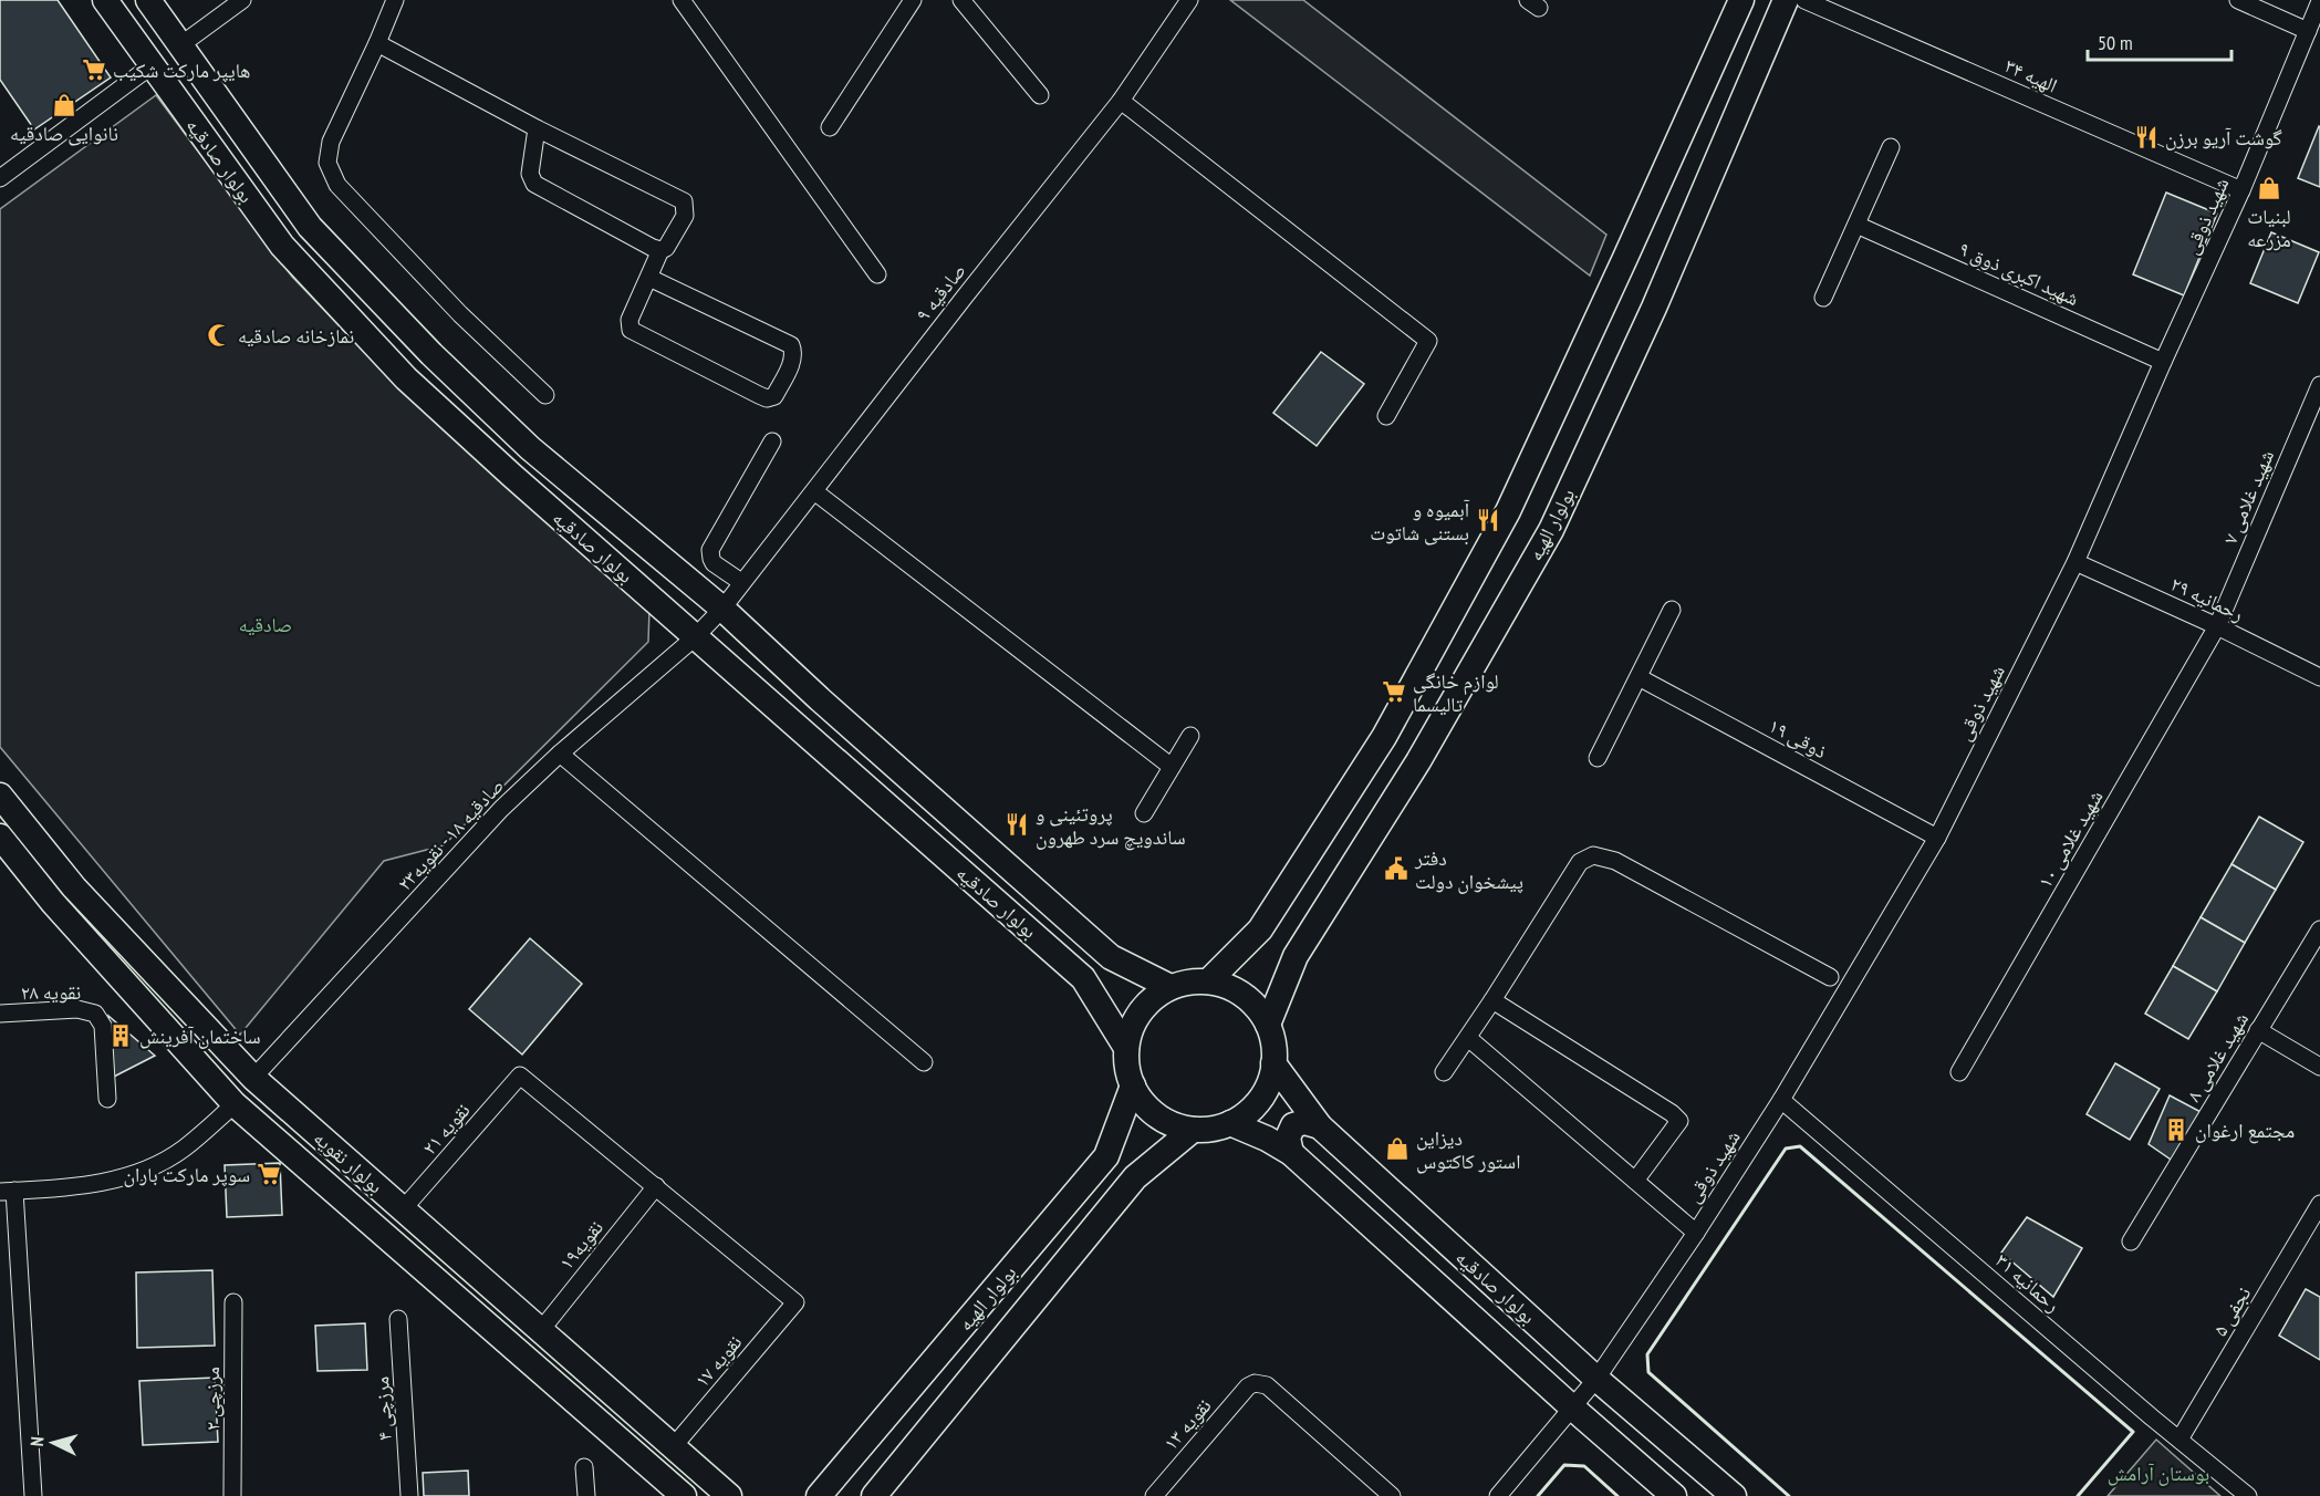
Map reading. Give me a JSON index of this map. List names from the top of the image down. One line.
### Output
{"streets":{"main road":["بولوار صادقیه","بولوار الهیه","بولوار نقویه"],"street":["الهیه ۳۴","شهید ذوقی","شهید اکبری ذوق ۹","صادقیه ۹","شهید غلامی ۷","رحمانیه ۲۹","ذوقی ۱۹","صادقیه ۱۸ - نقویه۲۳","شهید غلامی ۱۰","نقویه ۲۸","شهید غلامی ۸","نقویه ۲۱","نقویه۱۹","رحمانیه ۳۱","نجفی ۵","نقویه ۱۷","مرزچی ۲","مرزچی ۴","نقویه ۱۳"]},"crossings":[["الهیه ۳۴","شهید ذوقی"],["بولوار صادقیه","شهید ذوقی"],["بولوار صادقیه","صادقیه ۹"],["بولوار صادقیه","بولوار الهیه"],["بولوار صادقیه","صادقیه ۱۸ - نقویه۲۳"],["شهید ذوقی","شهید اکبری ذوق ۹"],["شهید ذوقی","رحمانیه ۲۹"],["شهید ذوقی","ذوقی ۱۹"],["شهید ذوقی","رحمانیه ۳۱"],["صادقیه ۹","صادقیه ۱۸ - نقویه۲۳"],["شهید غلامی ۷","رحمانیه ۲۹"],["شهید غلامی ۷","شهید غلامی ۱۰"],["رحمانیه ۲۹","شهید غلامی ۱۰"],["صادقیه ۱۸ - نقویه۲۳","بولوار نقویه"],["نقویه ۲۱","بولوار نقویه"],["نقویه ۲۱","نقویه۱۹"],["نقویه ۲۱","نقویه ۱۷"],["بولوار نقویه","نقویه۱۹"],["بولوار نقویه","نقویه ۱۷"],["نقویه۱۹","نقویه ۱۷"],["رحمانیه ۳۱","نجفی ۵"]],"parks":["صادقیه","بوستان آرامش"],"places":{"supermarket":["هایپر مارکت شکیب","لوازم خانگی تالیسما","سوپر مارکت باران"],"shop":["نانوایی صادقیه","لبنیات مزرعه","دیزاین استور کاکتوس"],"restaurant":["گوشت آریو برزن","آبمیوه و بستنی شاتوت","پروتئینی و ساندویچ سرد طهرون"],"mosque":["نمازخانه صادقیه"],"public building":["دفتر پیشخوان دولت"],"building":["ساختمان آفرینش","مجتمع ارغوان"]},"scale_bar":"50 m","north":"left"}
